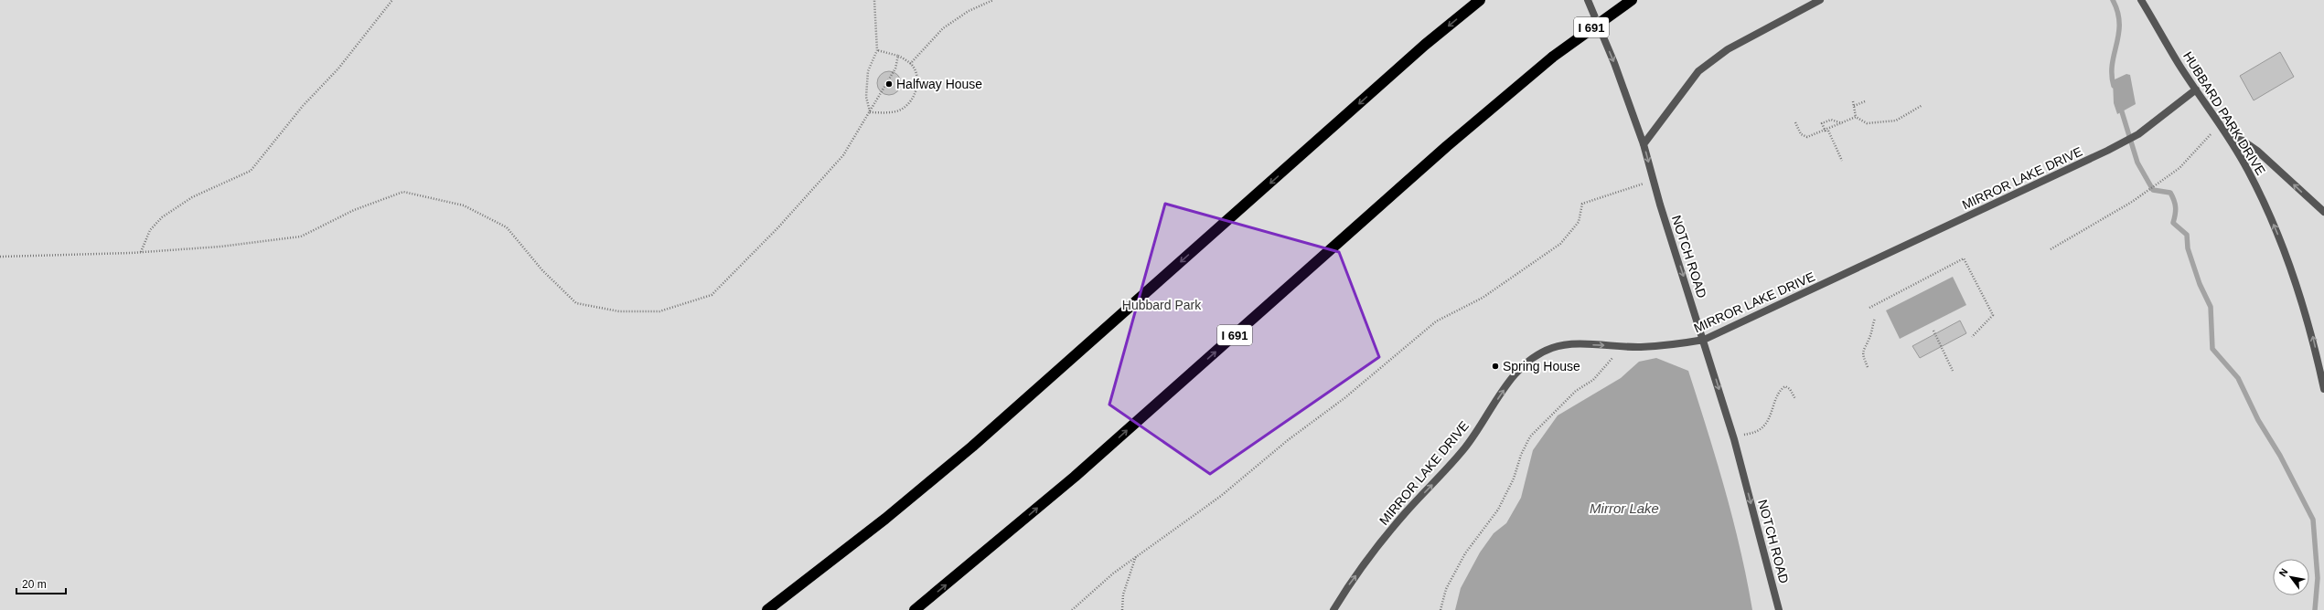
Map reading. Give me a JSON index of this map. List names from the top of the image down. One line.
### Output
{"streets":{"highway":["I 691"],"street":["HUBBARD PARK DRIVE","MIRROR LAKE DRIVE","NOTCH ROAD"]},"crossings":[["HUBBARD PARK DRIVE","MIRROR LAKE DRIVE"],["MIRROR LAKE DRIVE","NOTCH ROAD"]],"one_way":["HUBBARD PARK DRIVE","MIRROR LAKE DRIVE","NOTCH ROAD"],"water":["Mirror Lake"],"parks":["Hubbard Park"],"places":["Halfway House","Spring House"],"scale_bar":"20 m","north":"top left"}
